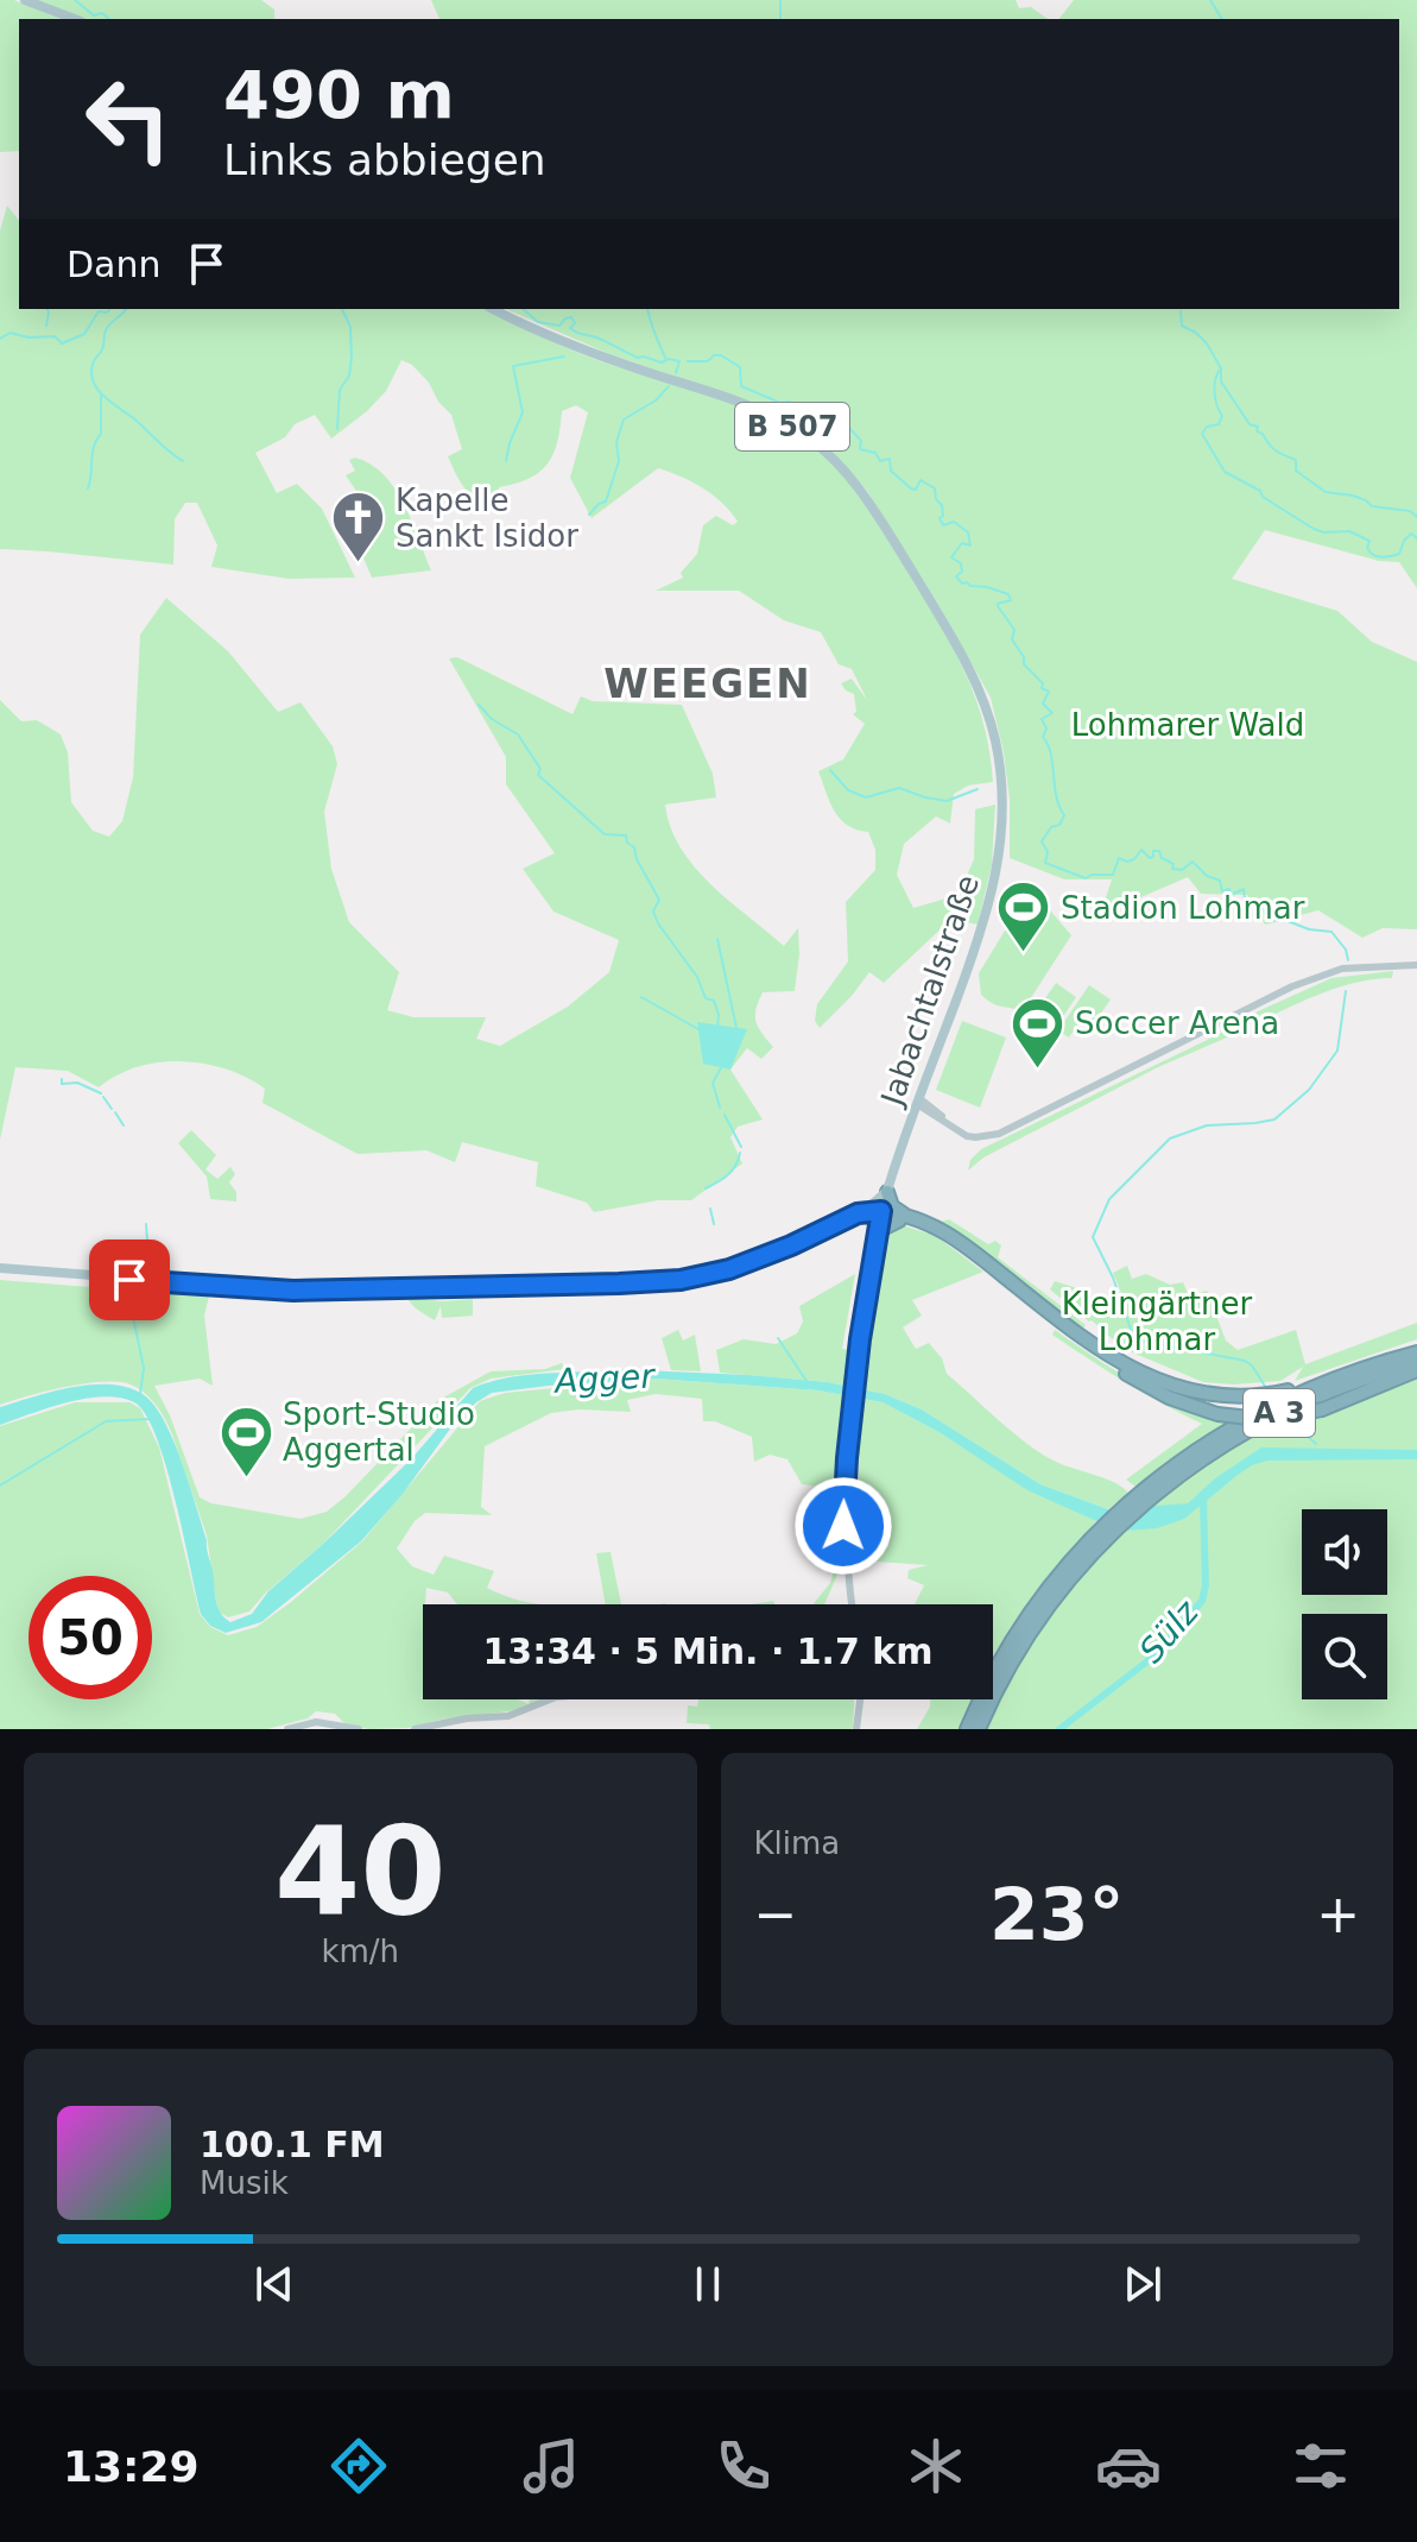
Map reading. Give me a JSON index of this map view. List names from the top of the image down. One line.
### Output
{"streets":{"highway":["A 3"],"main road":["B 507","Jabachtalstraße"]},"districts":["WEEGEN"],"water":["Agger","Sülz"],"parks":["Lohmarer Wald","Kleingärtner Lohmar"],"places":{"church":["Kapelle Sankt Isidor"],"sports":["Stadion Lohmar","Soccer Arena","Sport-Studio Aggertal"]},"page":{"turn":["490 m","Links abbiegen"],"then":"Dann","limit":"50","trip":"13:34 · 5 Min. · 1.7 km","tile":[["40","km/h"],"Klima"],"heat":["−","23°","+"],"song":["100.1 FM","Musik"],"tabs":"13:29"}}
